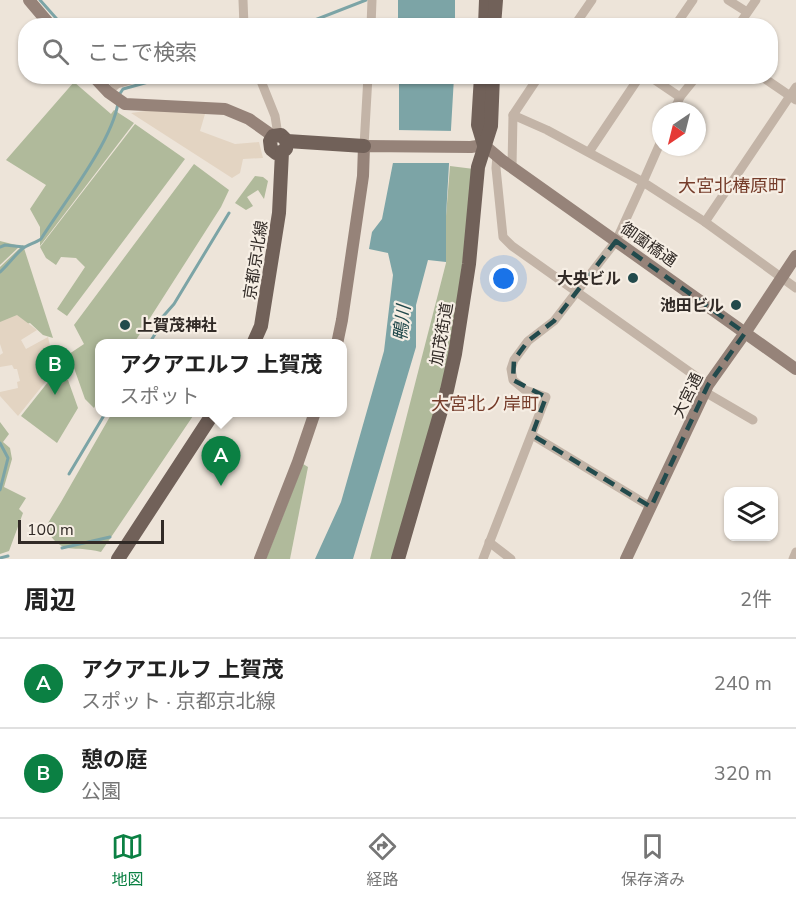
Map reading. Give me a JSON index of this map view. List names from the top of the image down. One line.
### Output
{"streets":{"main road":["京都京北線","加茂街道"],"street":["御薗橋通","大宮通"]},"crossings":[["御薗橋通","加茂街道"],["御薗橋通","大宮通"]],"districts":["大宮北椿原町","大宮北ノ岸町"],"water":["鴨川"],"places":["大央ビル","池田ビル","上賀茂神社"],"scale_bar":"100 m","north":"bottom left","page":{"search":"ここで検索","popup":["アクアエルフ 上賀茂","スポット"],"pins":["B","A"],"scale":"100 m","heading":["周辺","2件"],"list":[{"mark":"A","name":"アクアエルフ 上賀茂","note":"スポット · 京都京北線","value":"240 m"},{"mark":"B","name":"憩の庭","note":"公園","value":"320 m"}],"nav":["地図","経路","保存済み"]}}
